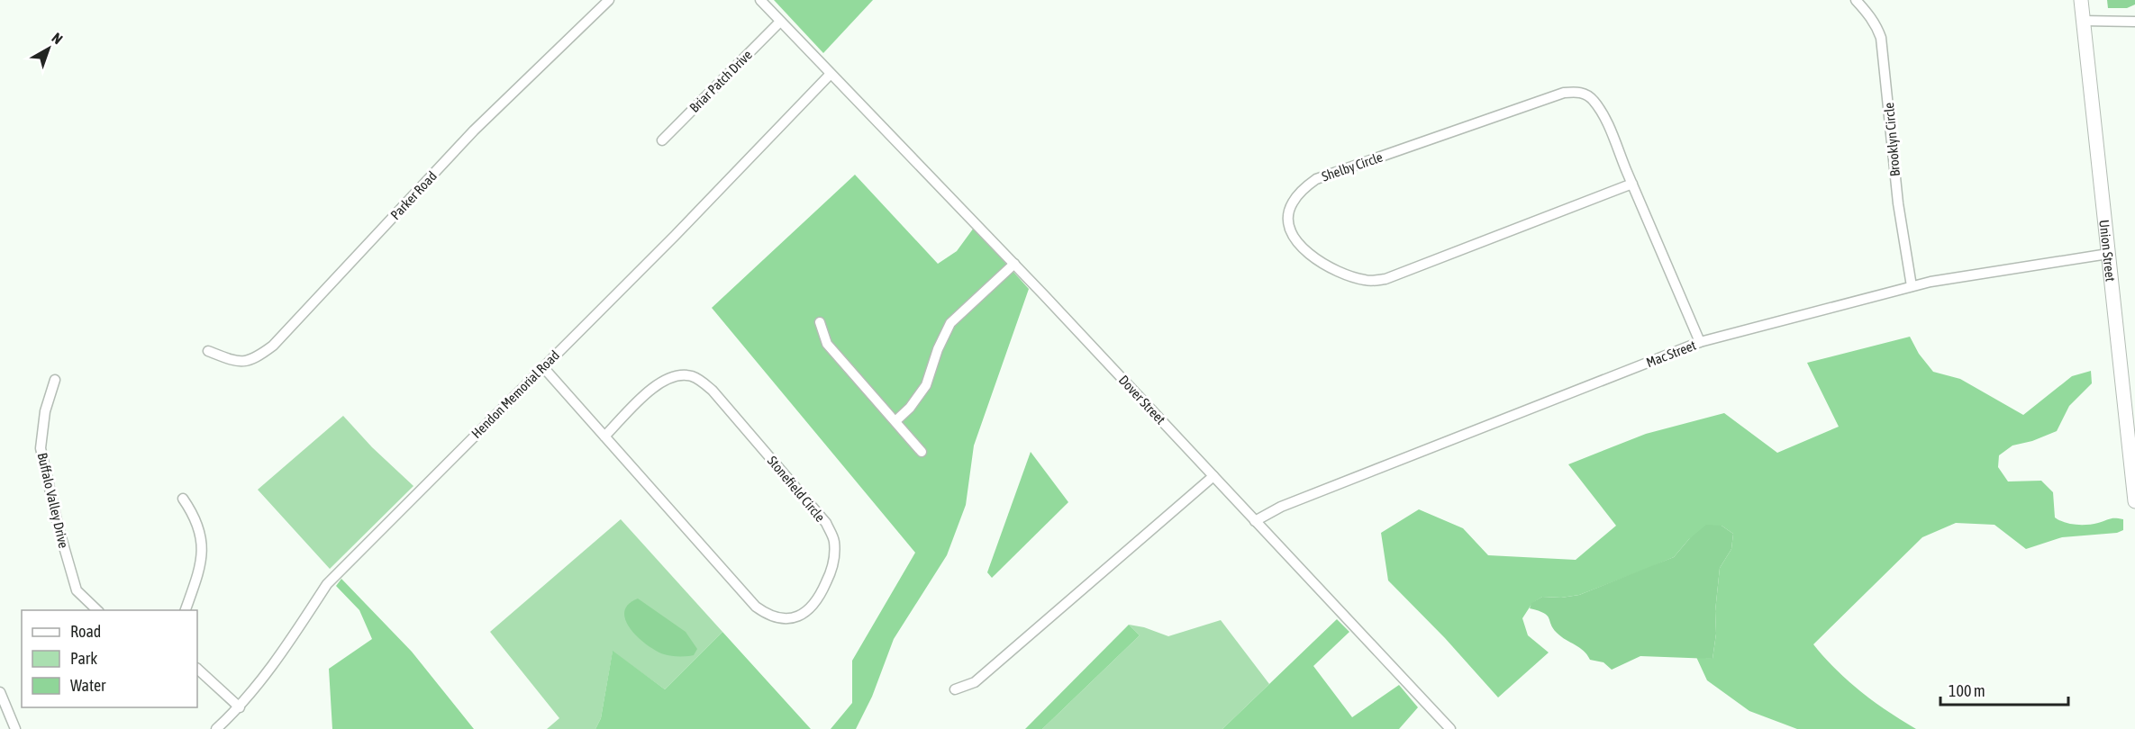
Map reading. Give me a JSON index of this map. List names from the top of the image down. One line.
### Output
{"streets":{"main road":["Union Street"],"street":["Briar Patch Drive","Brooklyn Circle","Shelby Circle","Parker Road","Mac Street","Hendon Memorial Road","Dover Street","Stonefield Circle","Buffalo Valley Drive"]},"crossings":[["Briar Patch Drive","Dover Street"],["Brooklyn Circle","Mac Street"],["Shelby Circle","Mac Street"],["Union Street","Mac Street"],["Mac Street","Dover Street"],["Hendon Memorial Road","Dover Street"],["Hendon Memorial Road","Stonefield Circle"]],"legend":["Road","Park","Water"],"scale_bar":"100 m","north":"top right"}
